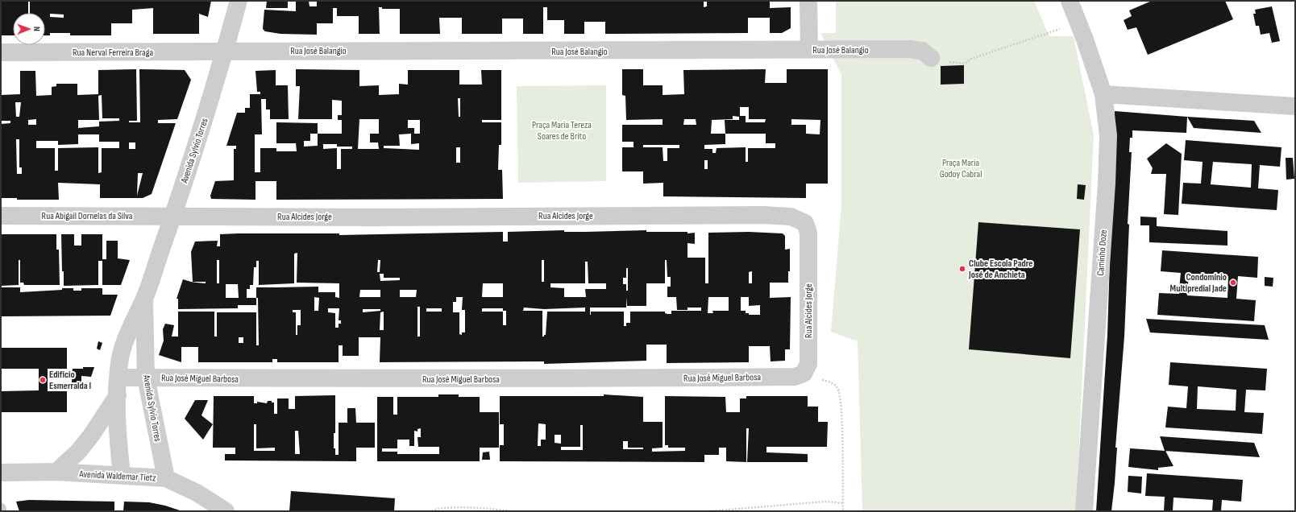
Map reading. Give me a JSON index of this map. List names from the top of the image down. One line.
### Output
{"streets":{"street":["Rua José Balangio","Rua Nerval Ferreira Braga","Avenida Sylvio Torres","Rua Abigail Dornelas da Silva","Rua Alcides Jorge","Caminho Doze","Rua José Miguel Barbosa","Avenida Waldemar Tietz"]},"crossings":[["Rua José Balangio","Rua Nerval Ferreira Braga"],["Rua José Balangio","Avenida Sylvio Torres"],["Rua Nerval Ferreira Braga","Avenida Sylvio Torres"],["Avenida Sylvio Torres","Rua Abigail Dornelas da Silva"],["Avenida Sylvio Torres","Rua Alcides Jorge"],["Avenida Sylvio Torres","Rua José Miguel Barbosa"],["Avenida Sylvio Torres","Avenida Waldemar Tietz"],["Rua Abigail Dornelas da Silva","Rua Alcides Jorge"],["Rua Alcides Jorge","Rua José Miguel Barbosa"]],"parks":["Praça Maria Tereza Soares de Brito","Praça Maria Godoy Cabral"],"places":["Clube Escola Padre José de Anchieta","Condomínio Multipredial Jade","Edifício Esmerralda I"],"north":"right"}
